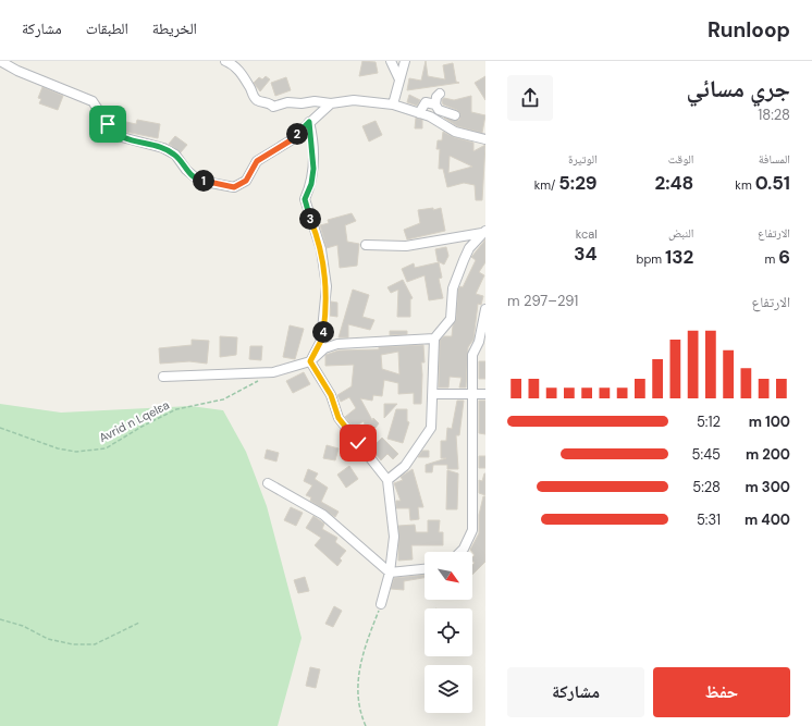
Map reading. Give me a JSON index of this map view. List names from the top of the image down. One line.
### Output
{"streets":{"path":["Avrid n Lqelɛa"]},"north":"bottom right","page":{"header":"Runloop","nav":["الخريطة","الطبقات","مشاركة"],"heading":["جري مسائي","18:28"],"pins":["2","1","3","4"],"stats":[["المسافة","0.51 km"],["الوقت","2:48"],["الوتيرة","5:29 /km"],["الارتفاع","6 m"],["النبض","132 bpm"],["kcal","34"]],"chart":["الارتفاع","291–297 m"],"list":[{"name":"100 m","note":"5:12"},{"name":"200 m","note":"5:45"},{"name":"300 m","note":"5:28"},{"name":"400 m","note":"5:31"}],"buttons":["حفظ","مشاركة"]}}
